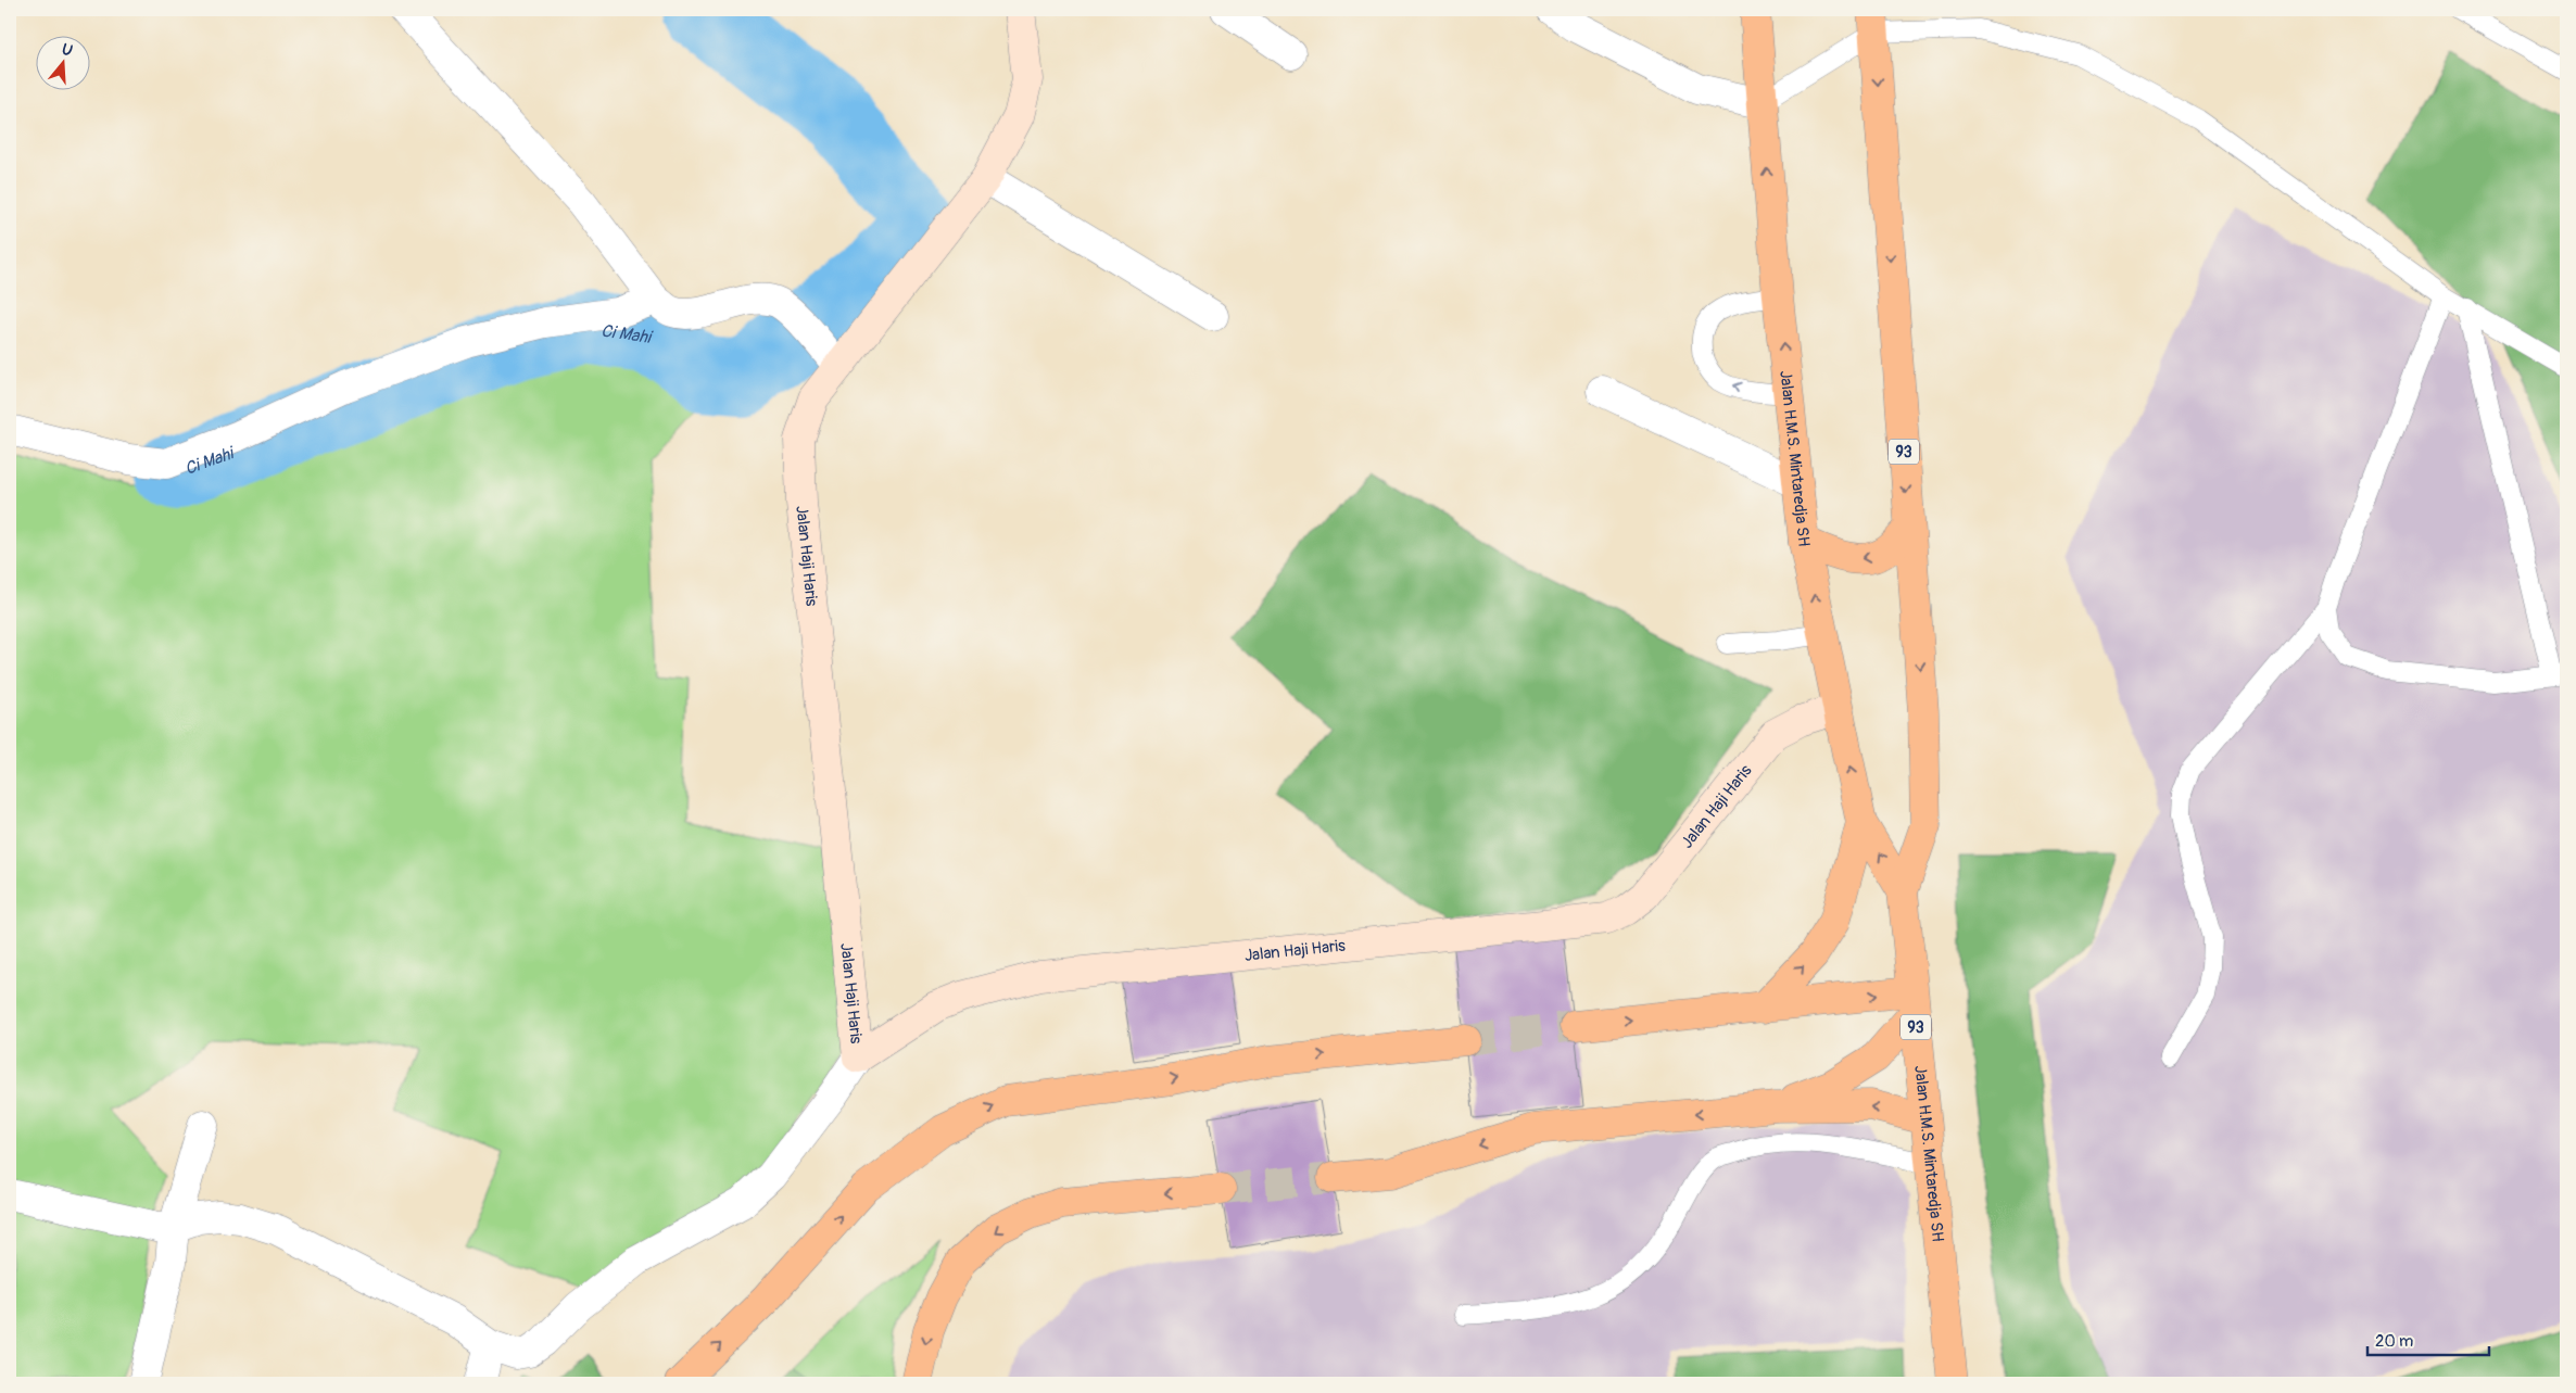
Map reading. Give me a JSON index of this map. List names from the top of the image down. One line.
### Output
{"streets":{"main road":["93","Jalan H.M.S. Mintaredja SH"],"street":["Jalan Haji Haris"]},"crossings":[["Jalan H.M.S. Mintaredja SH","Jalan Haji Haris"]],"water":["Ci Mahi"],"scale_bar":"20 m","north":"top"}
